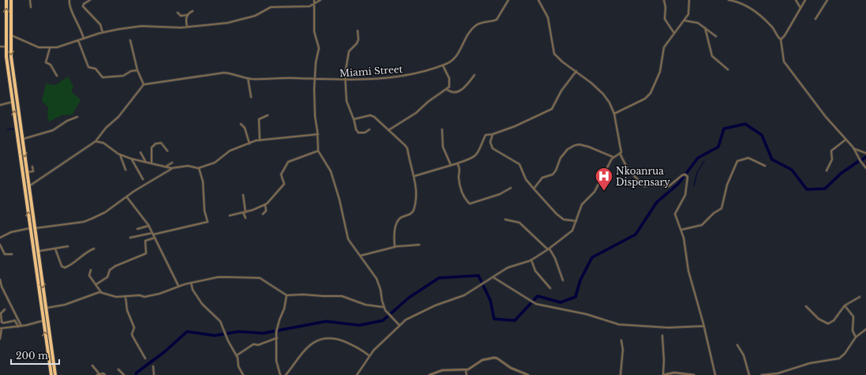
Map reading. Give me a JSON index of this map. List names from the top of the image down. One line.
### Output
{"streets":{"street":["Miami Street"]},"places":{"hospital":["Nkoanrua Dispensary"]},"scale_bar":"200 m"}
